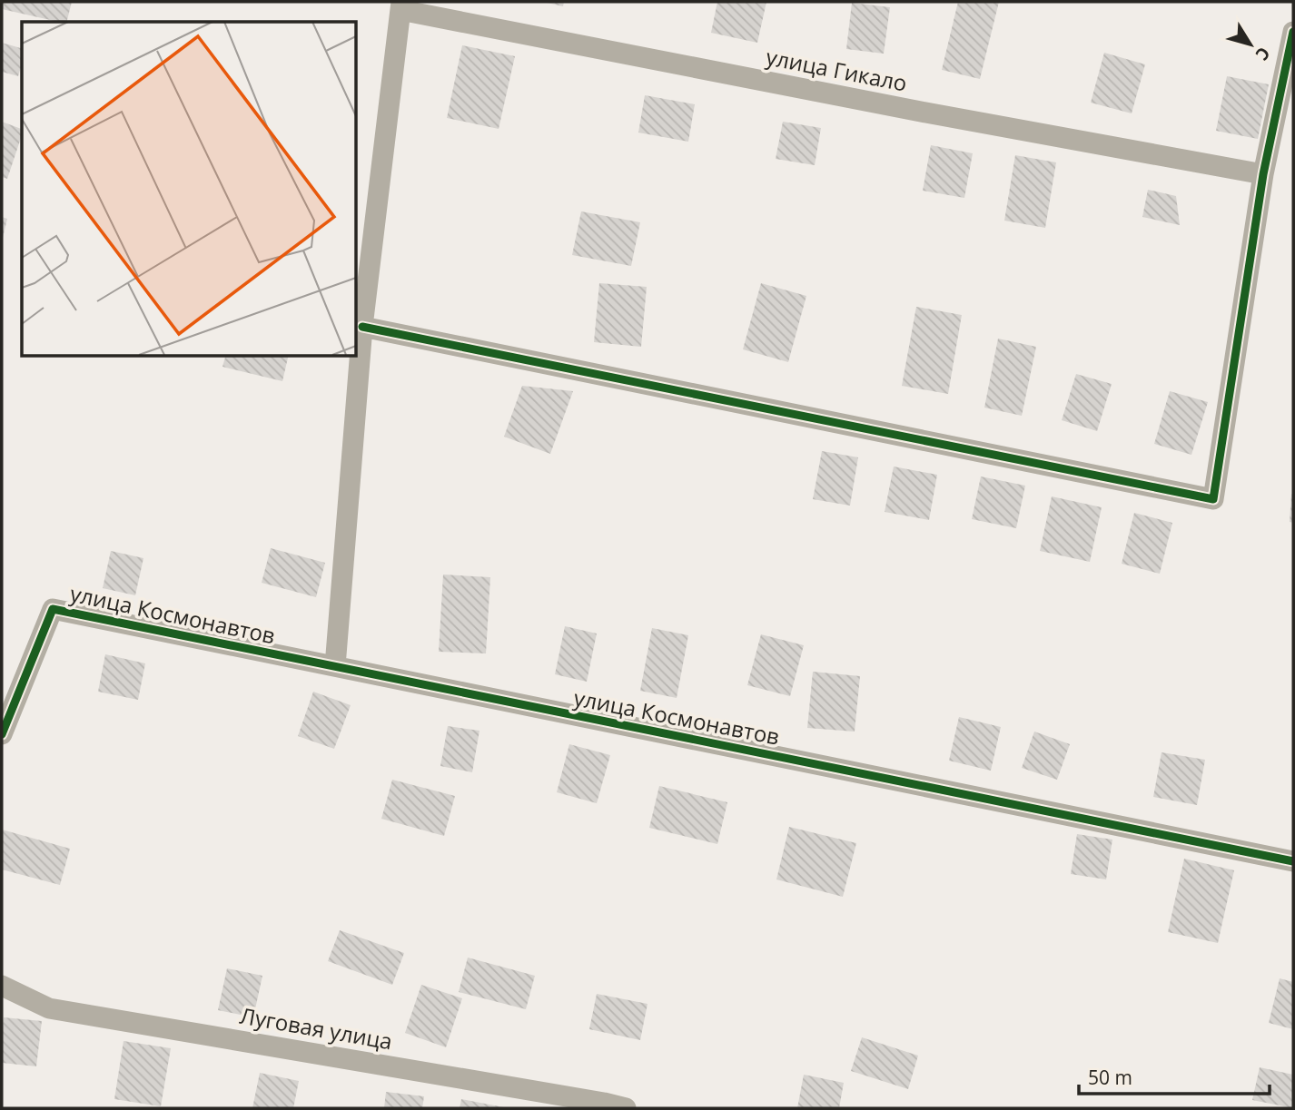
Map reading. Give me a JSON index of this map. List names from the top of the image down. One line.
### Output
{"streets":{"street":["улица Гикало","улица Космонавтов","Луговая улица"]},"scale_bar":"50 m","north":"bottom right"}
